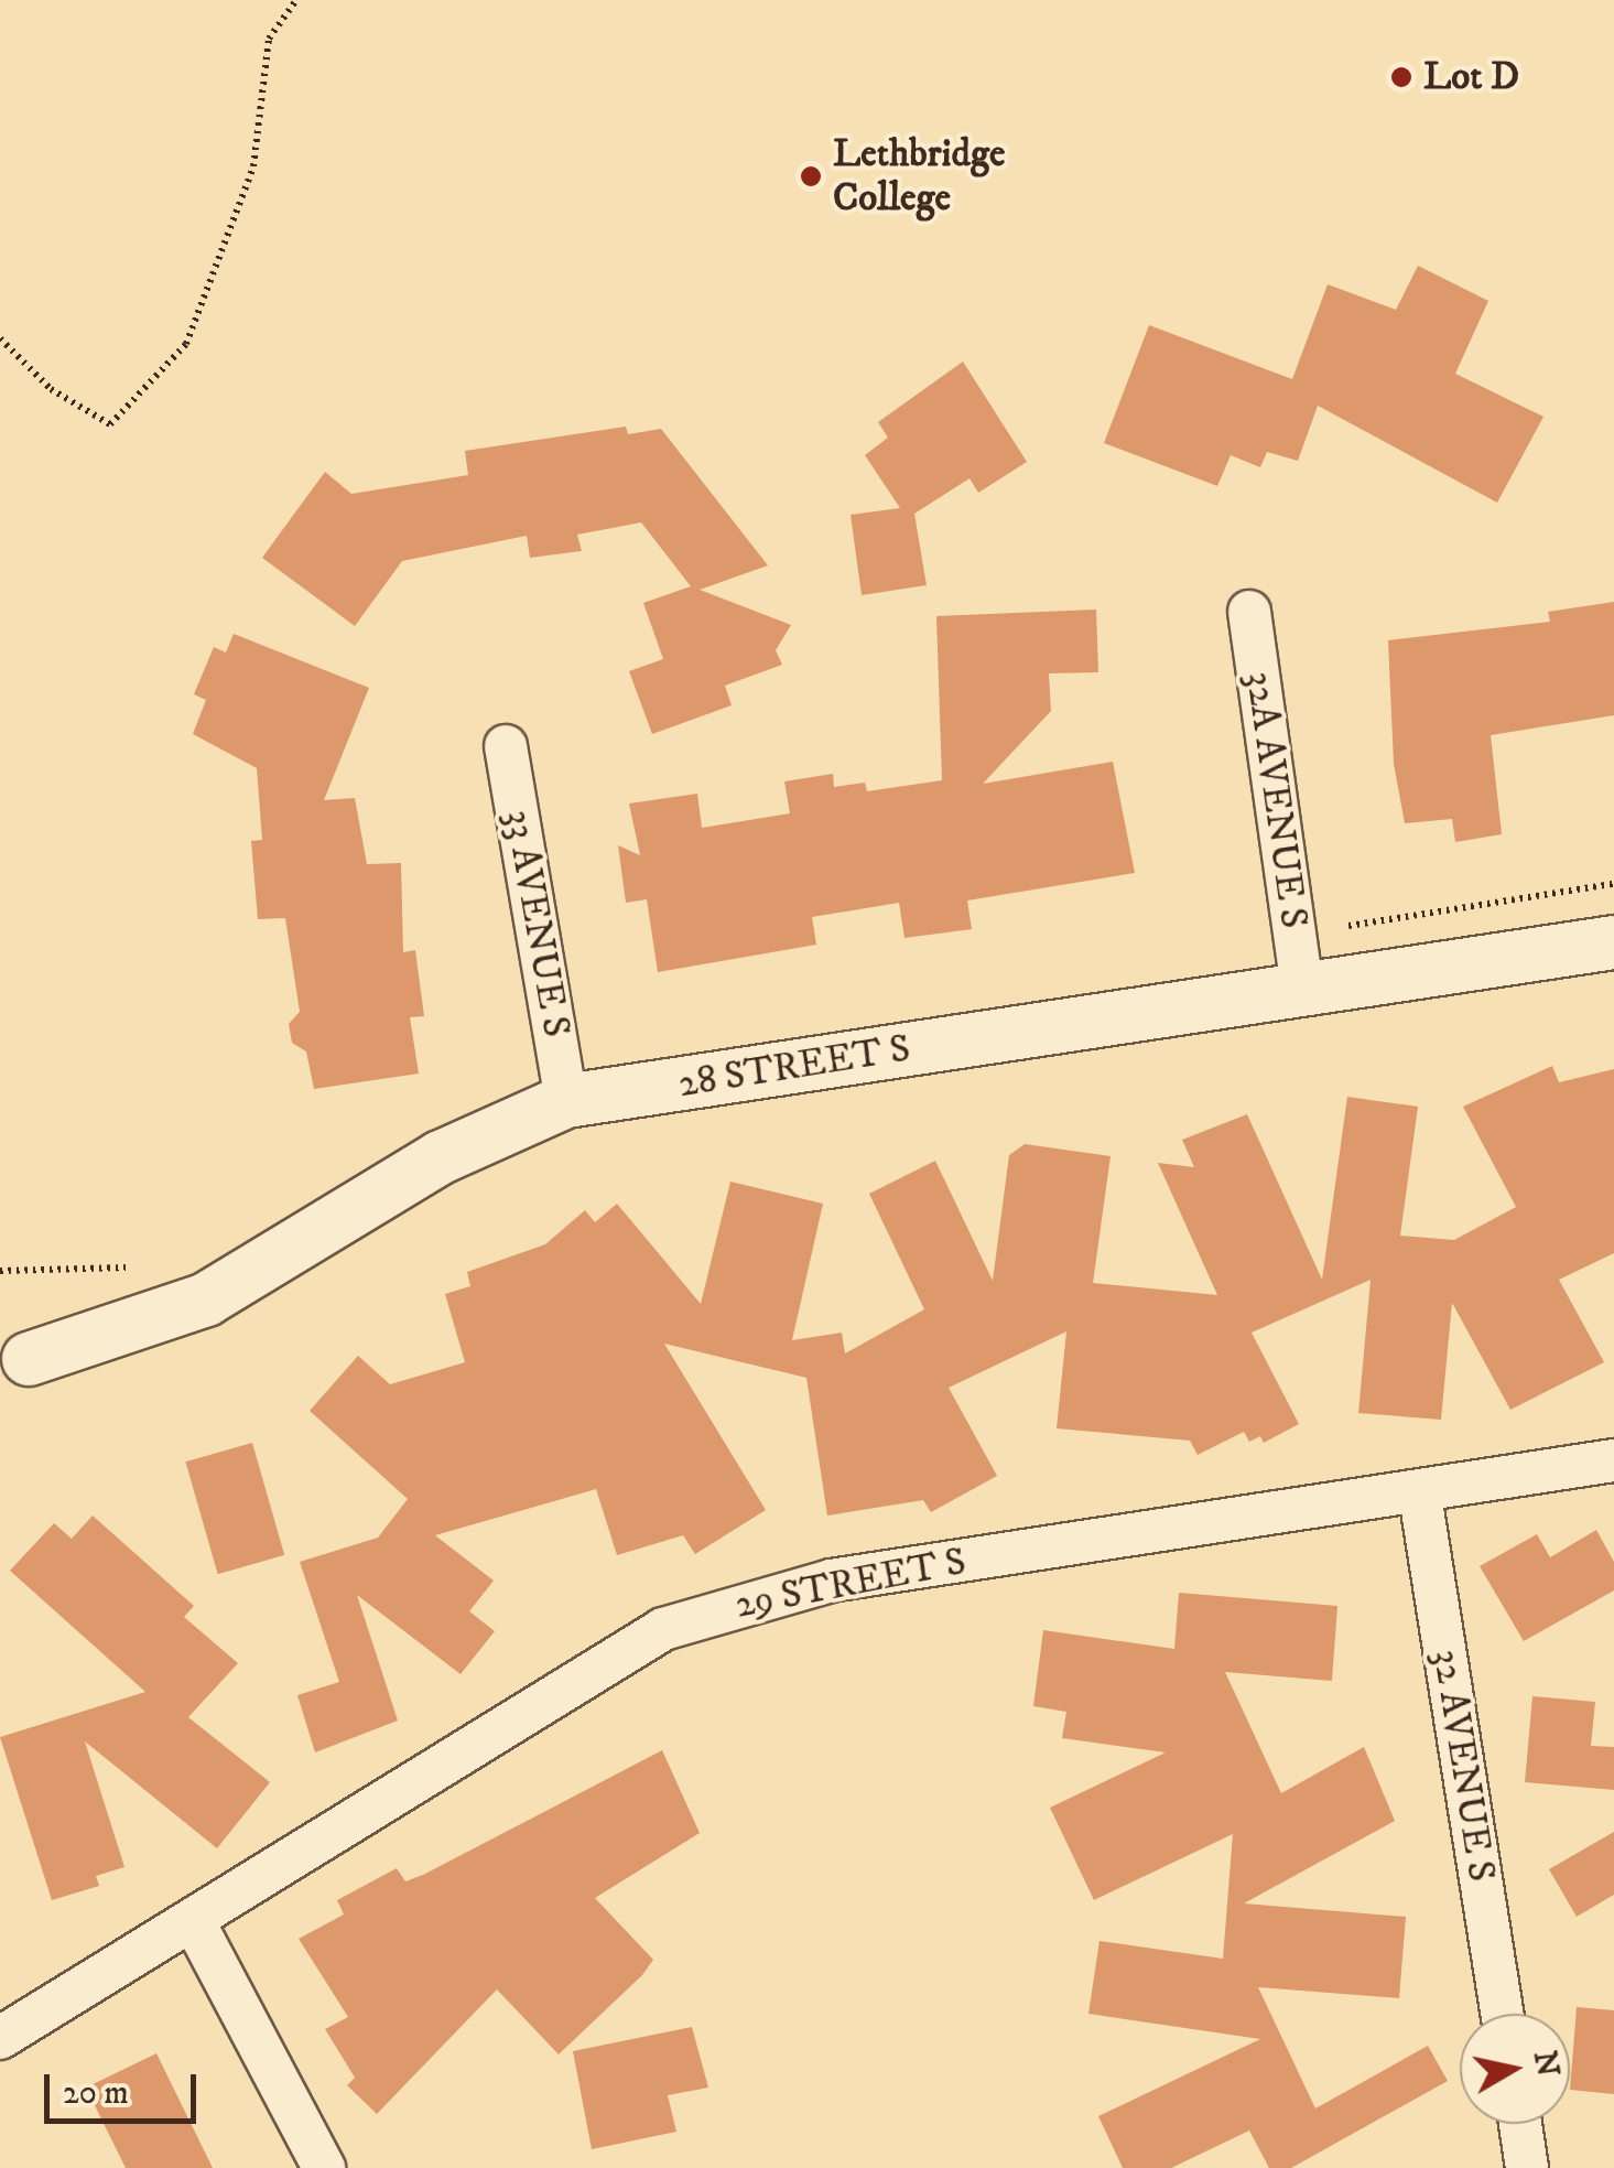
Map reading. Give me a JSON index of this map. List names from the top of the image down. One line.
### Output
{"streets":{"street":["32A AVENUE S","33 AVENUE S","28 STREET S","29 STREET S","32 AVENUE S"]},"crossings":[["32A AVENUE S","28 STREET S"],["33 AVENUE S","28 STREET S"],["29 STREET S","32 AVENUE S"]],"places":["Lot D","Lethbridge College"],"scale_bar":"20 m","north":"right"}
